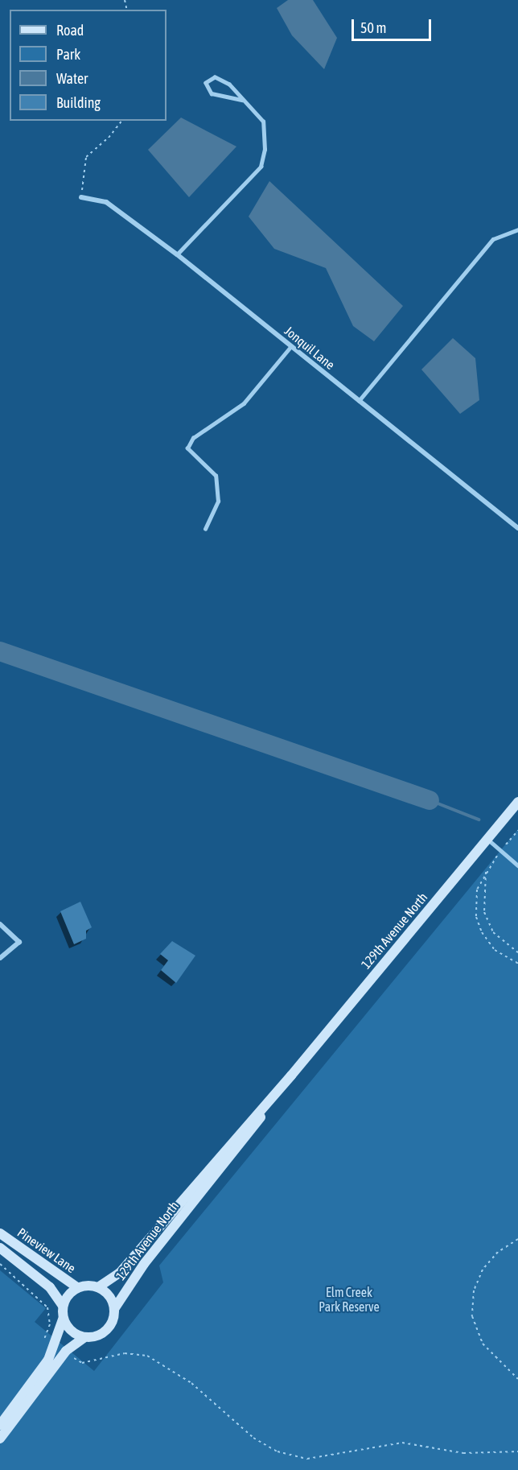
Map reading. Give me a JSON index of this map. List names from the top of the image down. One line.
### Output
{"streets":{"main road":["129th Avenue North","Pineview Lane"],"street":["Jonquil Lane"]},"crossings":[["129th Avenue North","Pineview Lane"]],"parks":["Elm Creek Park Reserve"],"legend":["Road","Park","Water","Building"],"scale_bar":"50 m"}
